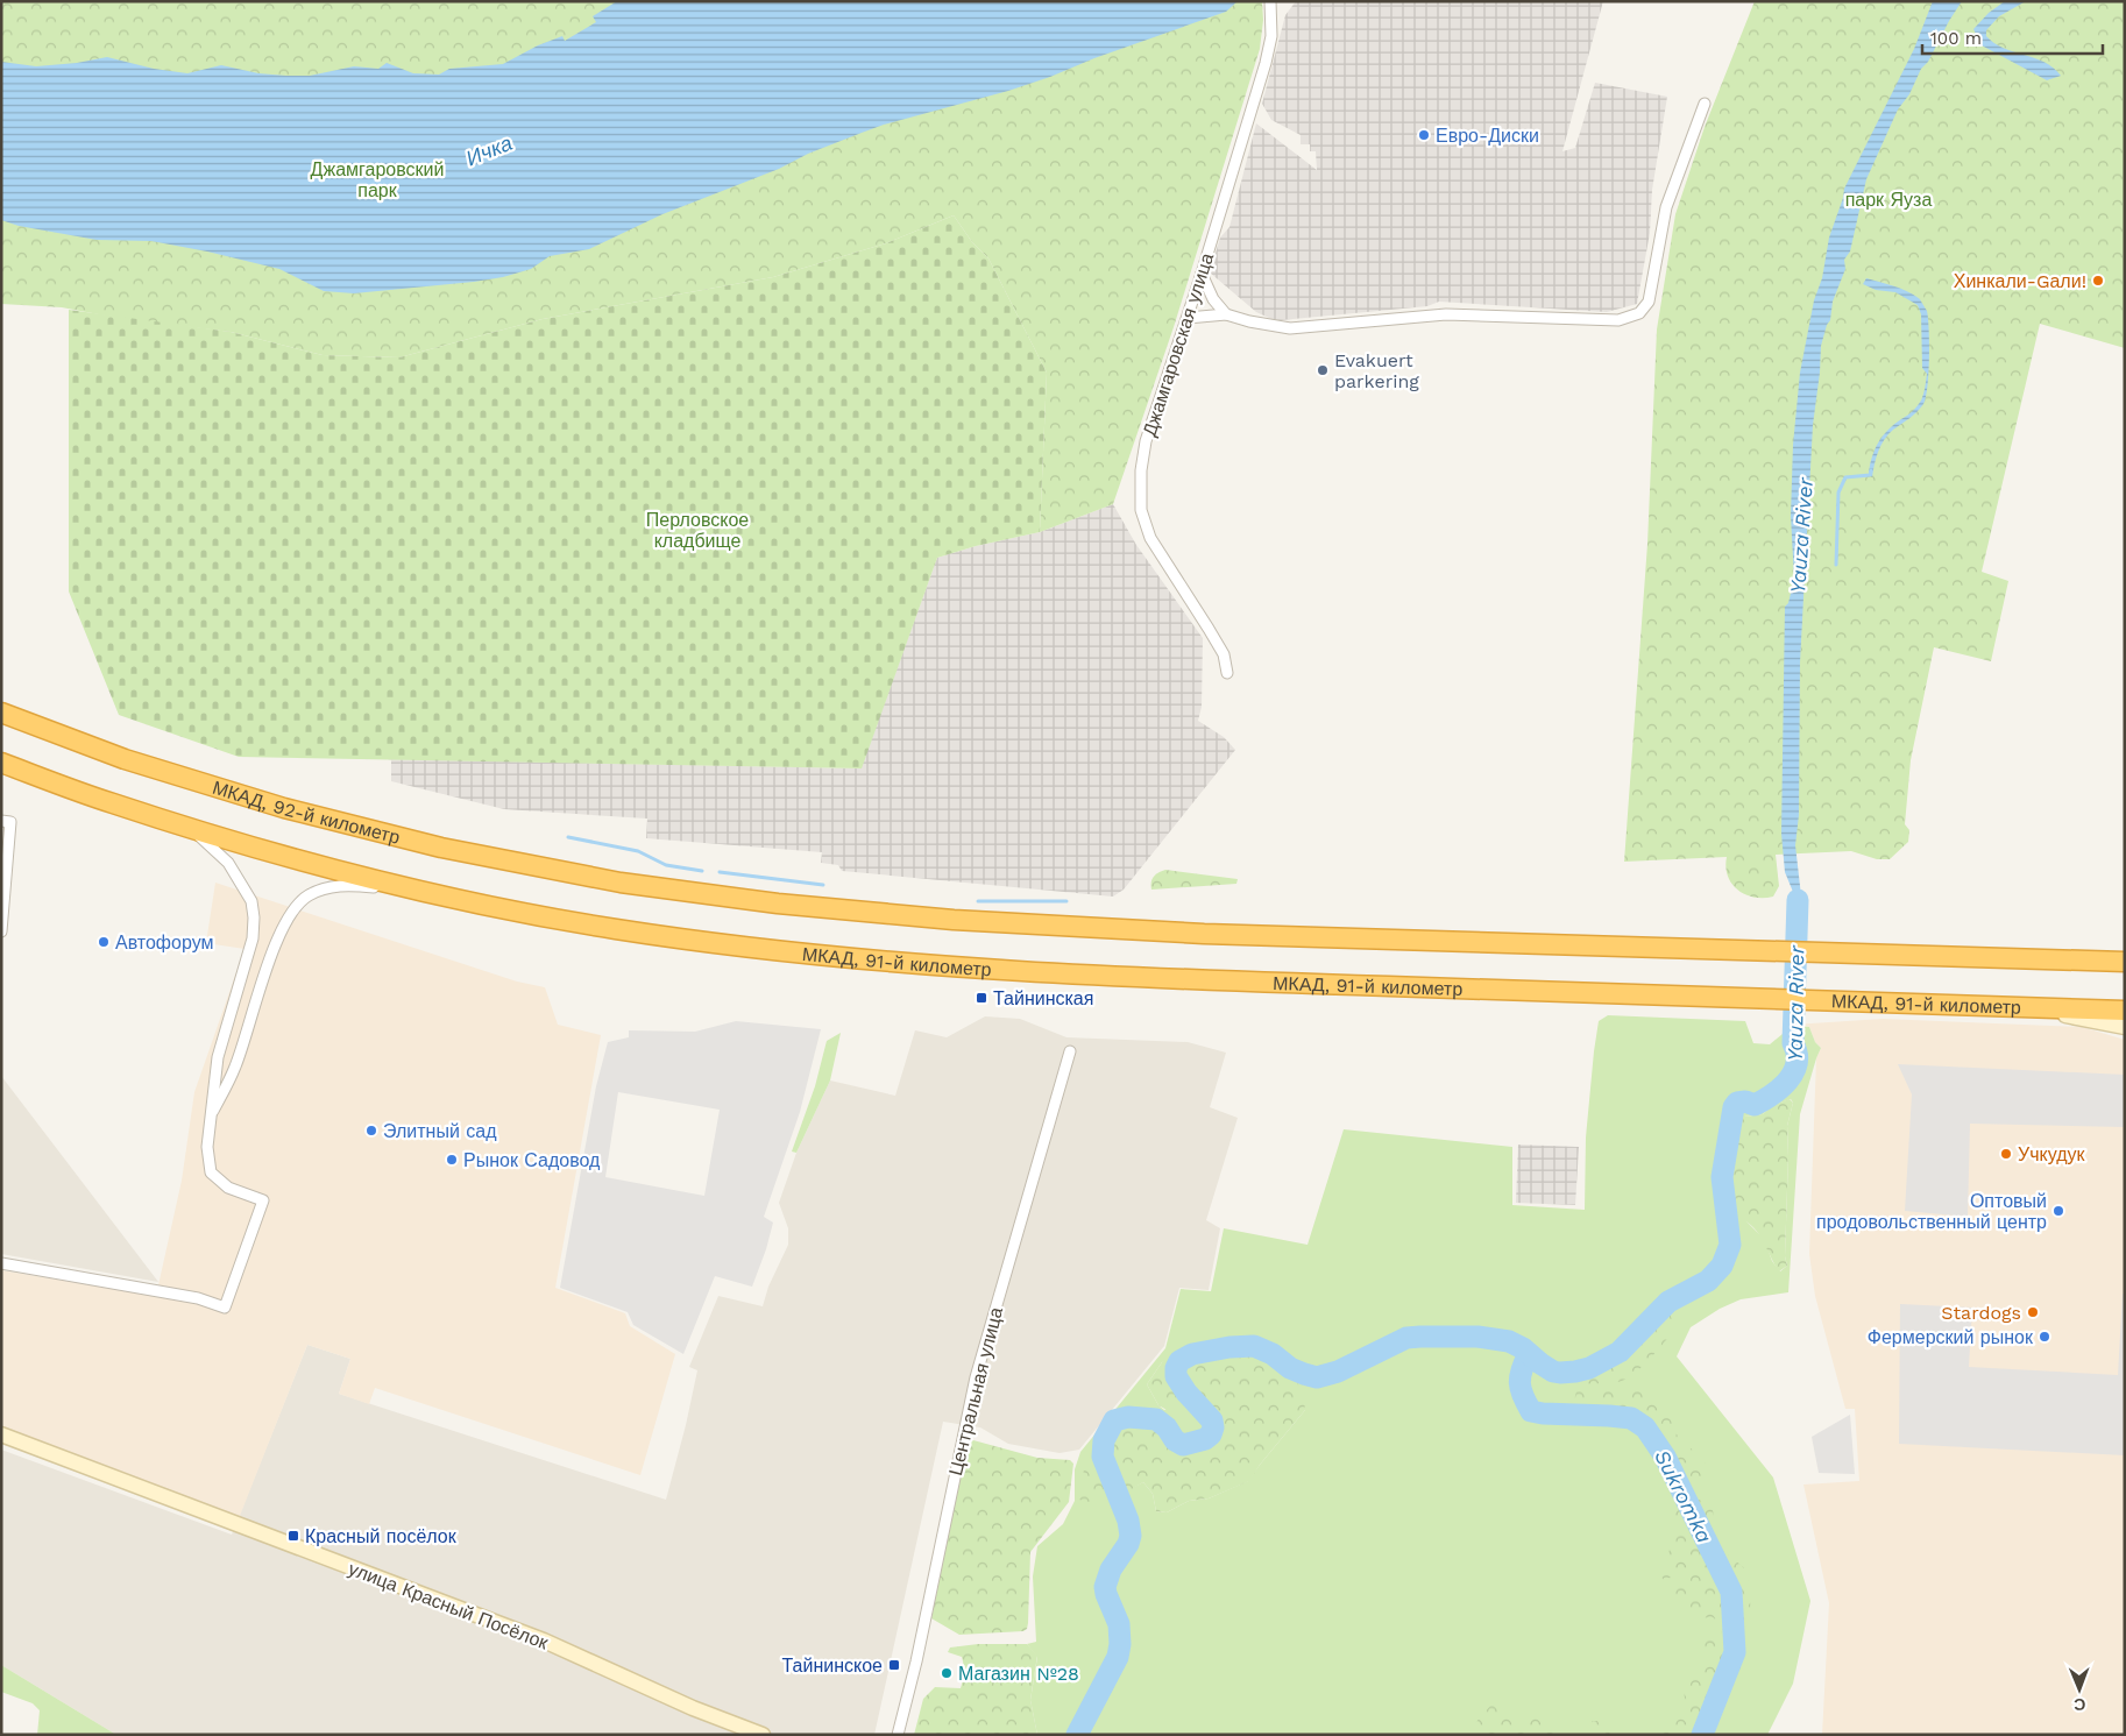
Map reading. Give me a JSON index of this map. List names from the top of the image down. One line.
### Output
{"streets":{"highway":["МКАД, 92-й километр","МКАД, 91-й километр"],"street":["Джамгаровская улица","Центральная улица","улица Красный Посёлок"]},"water":["Ичка","Yauza River","Sukromka"],"parks":["Джамгаровский парк","парк Яуза","Перловское кладбище"],"places":{"other":["Евро-Диски","Хинкали-Gали!","Evakuert parkering","Автофорум","Элитный сад","Учкудук","Рынок Садовод","Оптовый продовольственный центр","Stardogs","Фермерский рынок","Магазин №28"],"transit":["Тайнинская","Красный посёлок","Тайнинское"]},"scale_bar":"100 m","north":"bottom"}
